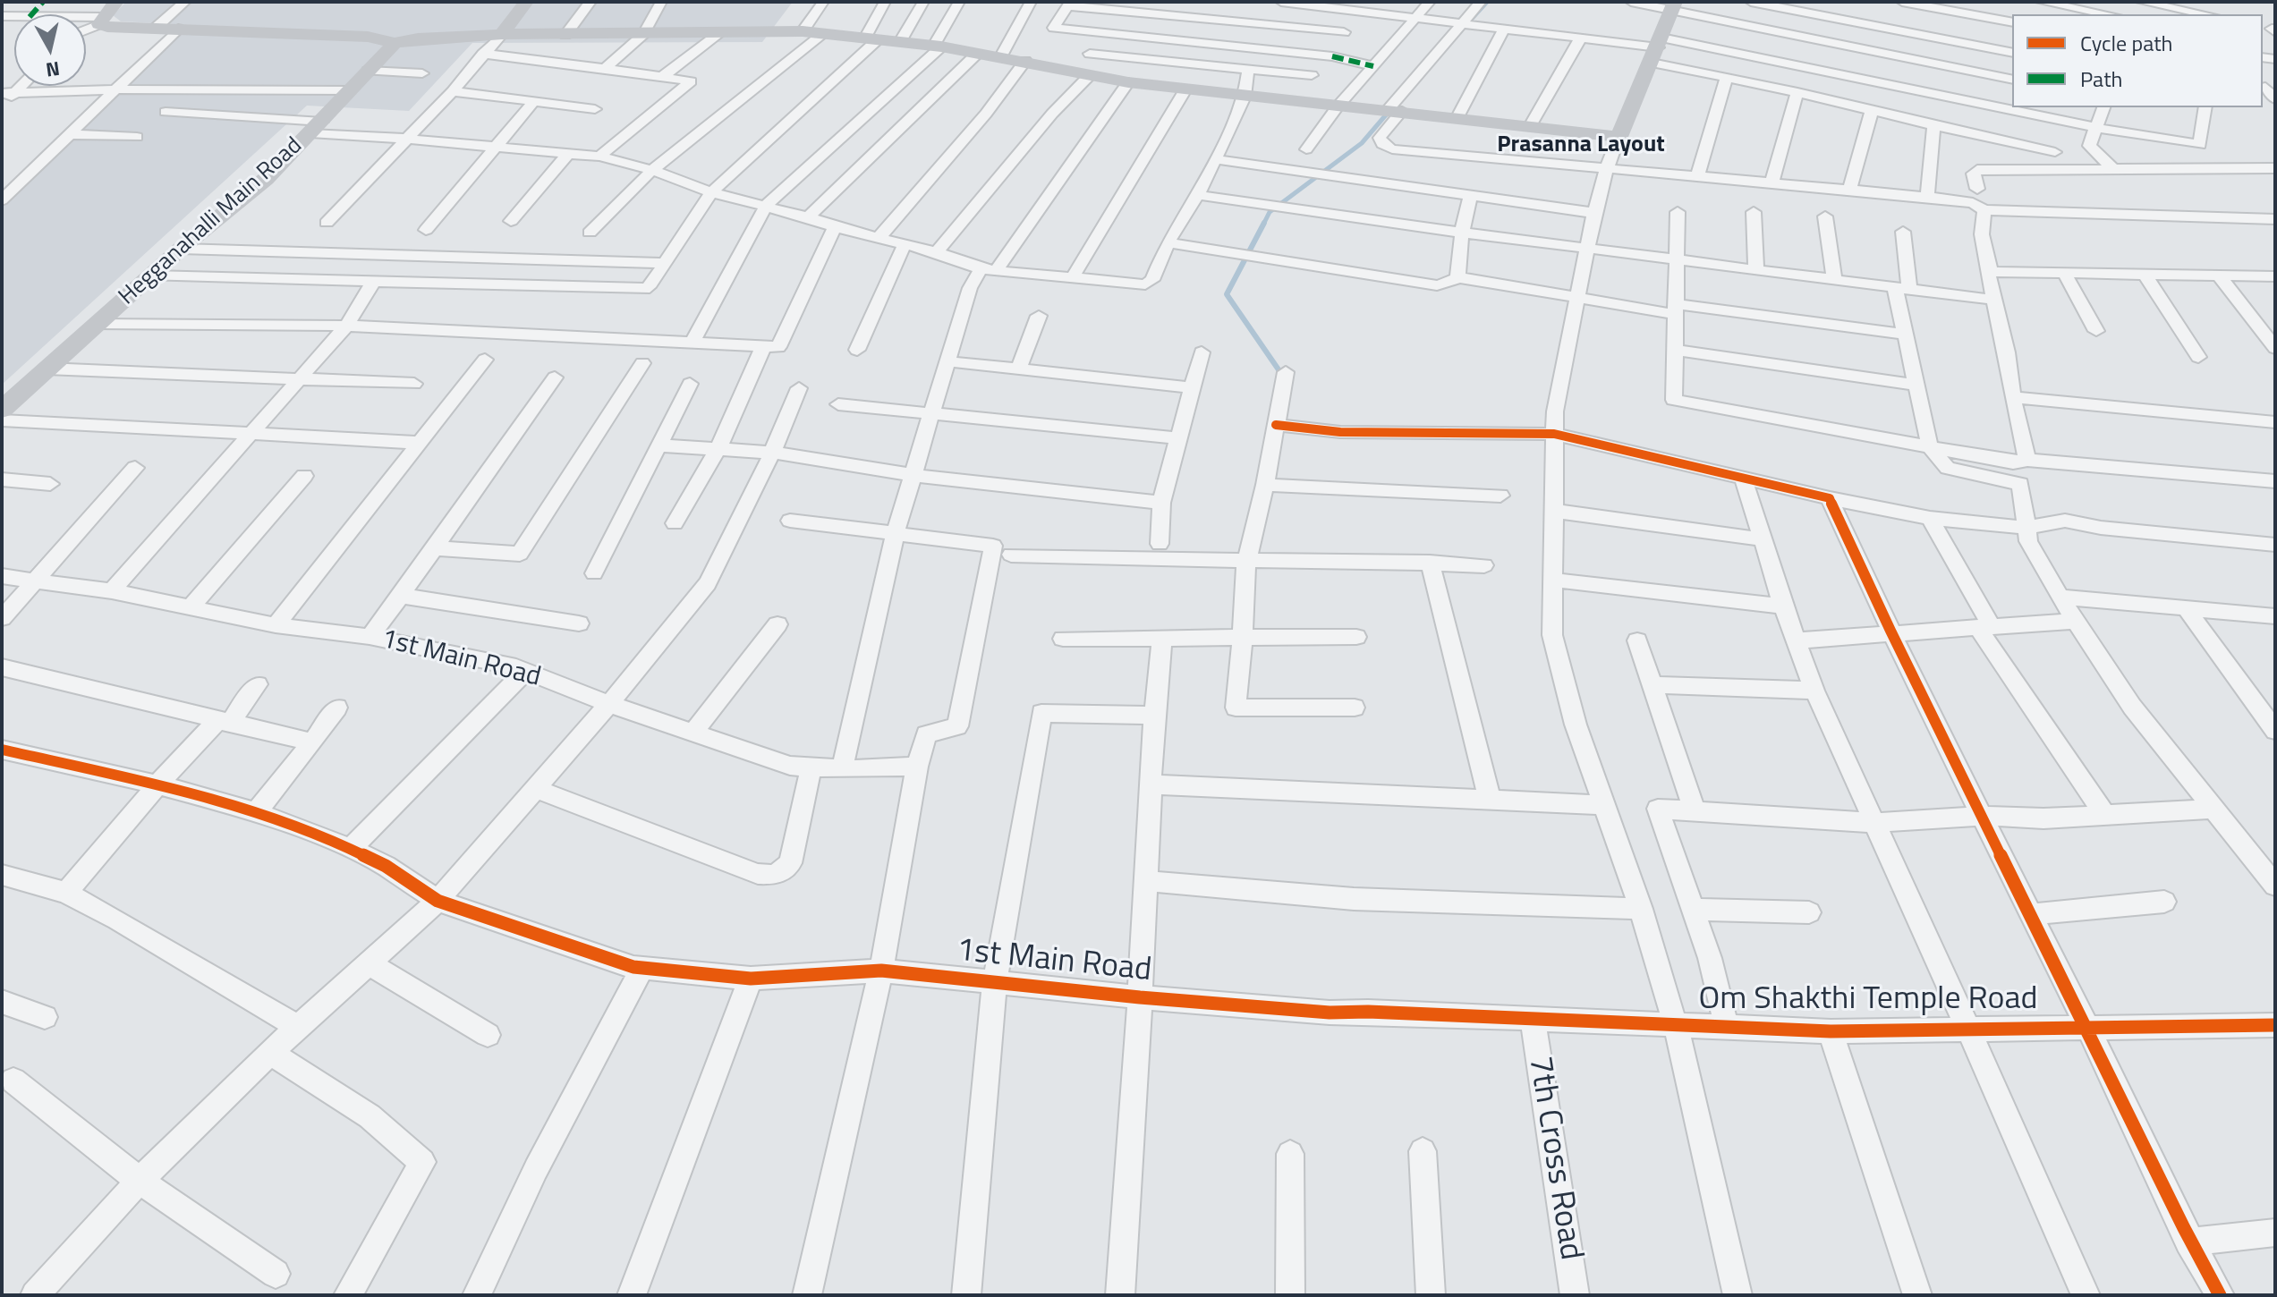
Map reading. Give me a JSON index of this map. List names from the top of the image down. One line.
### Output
{"streets":{"street":["Hegganahalli Main Road","1st Main Road","Om Shakthi Temple Road","7th Cross Road"]},"crossings":[["1st Main Road","Om Shakthi Temple Road"],["1st Main Road","7th Cross Road"]],"districts":["Prasanna Layout"],"legend":["Cycle path","Path"],"north":"bottom"}
